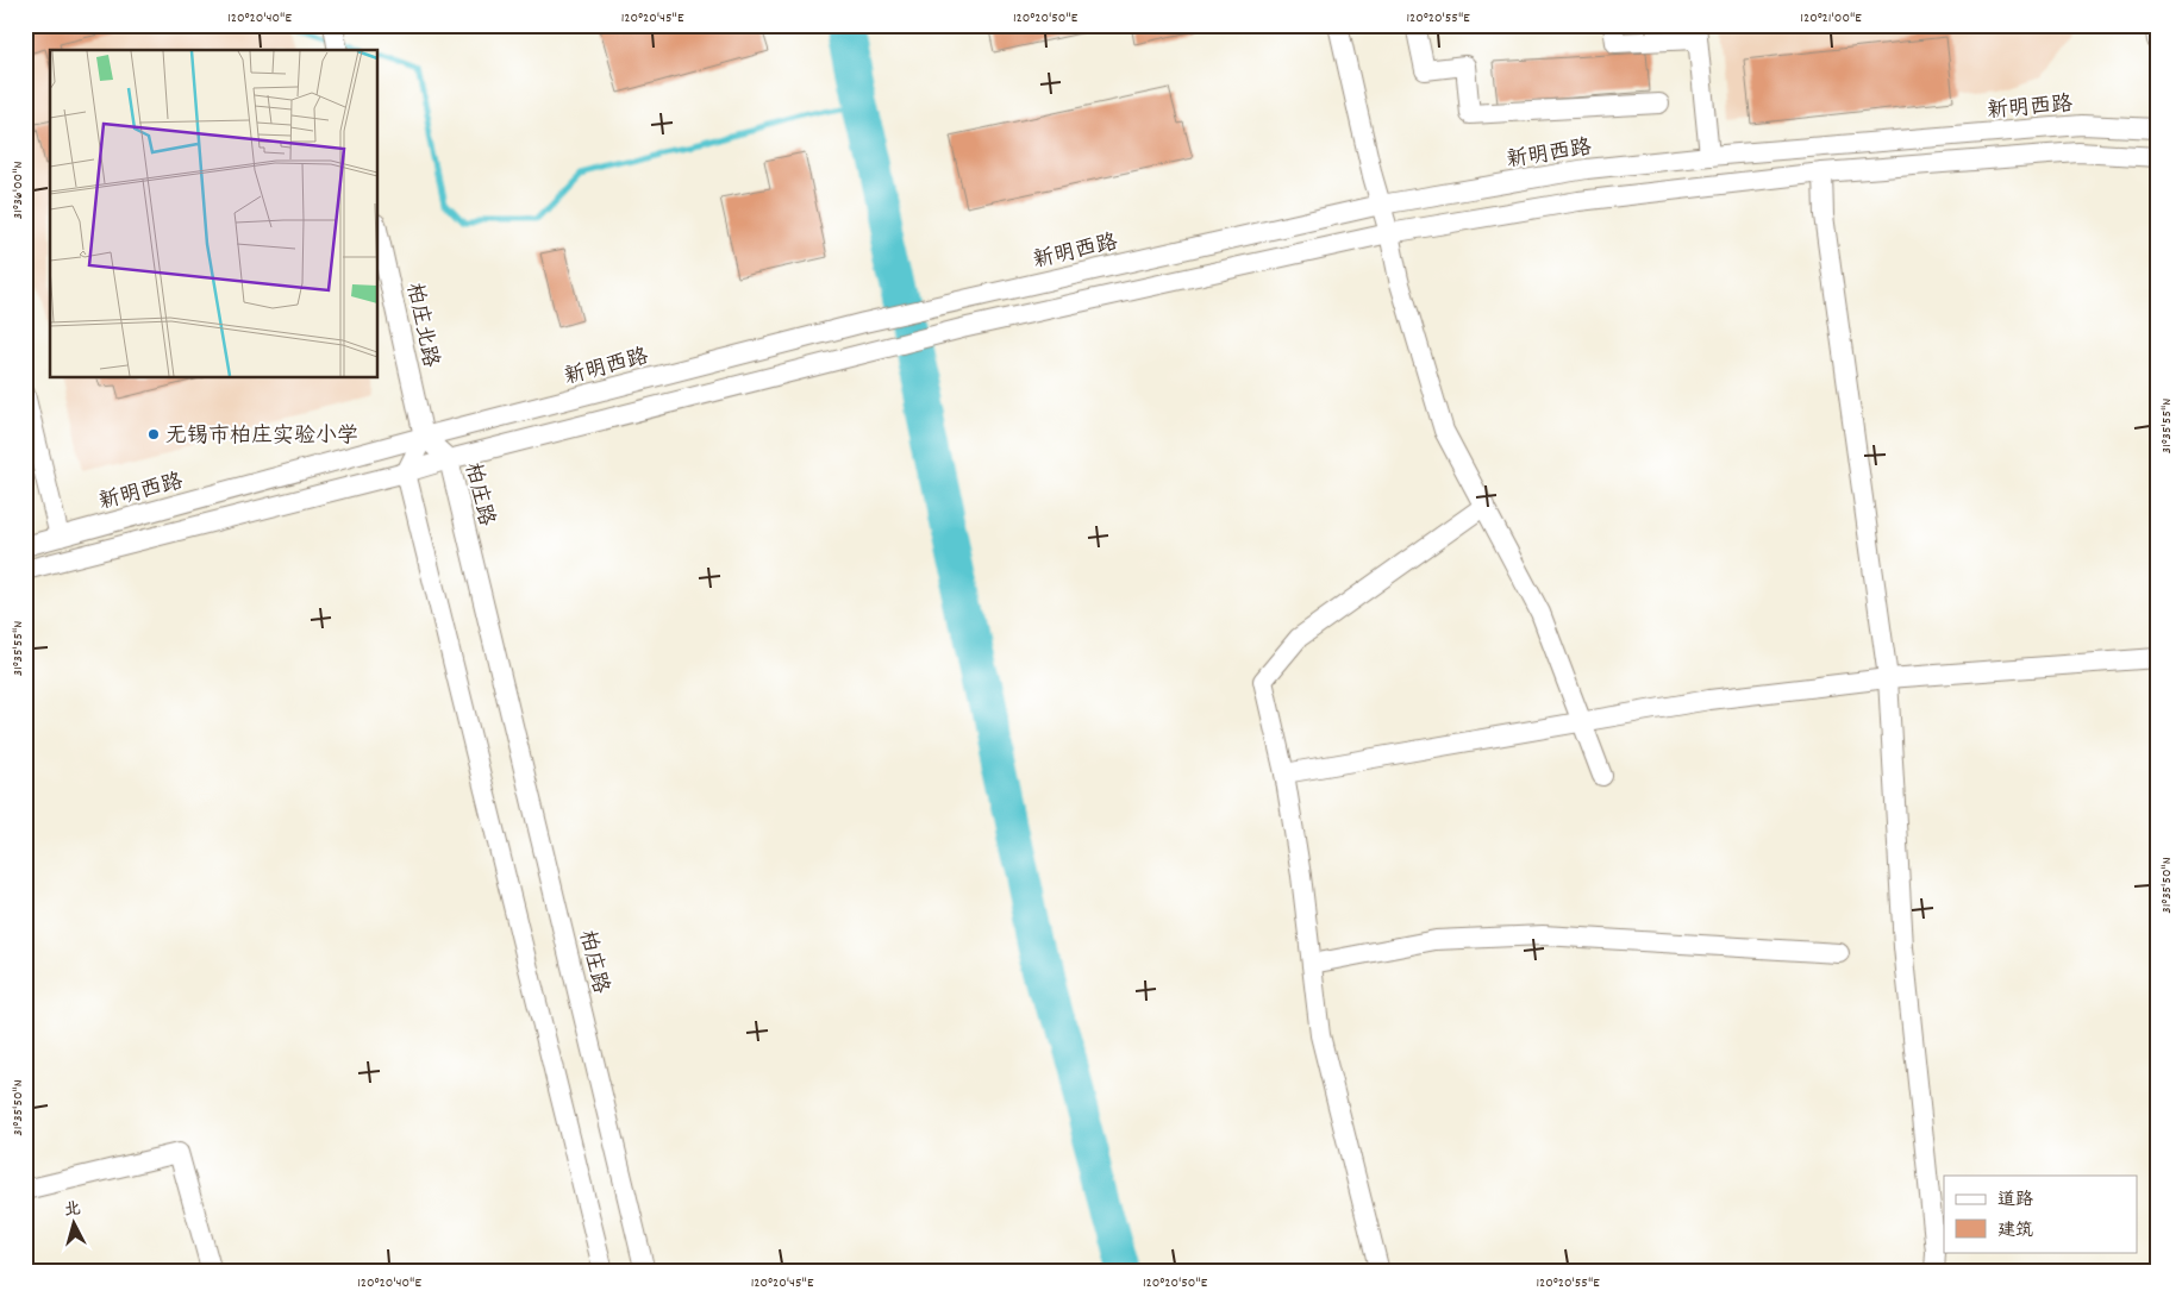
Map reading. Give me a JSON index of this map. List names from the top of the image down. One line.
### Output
{"streets":{"street":["新明西路","柏庄北路","柏庄路"]},"crossings":[["新明西路","柏庄北路"],["新明西路","柏庄路"],["柏庄北路","柏庄路"]],"places":["无锡市柏庄实验小学"],"legend":["道路","建筑"],"north":"top","coordinates":["120°20'40\"E","120°20'45\"E","120°20'50\"E","120°20'55\"E","120°21'00\"E","31°36'00\"N","31°35'55\"N","31°35'50\"N"]}
